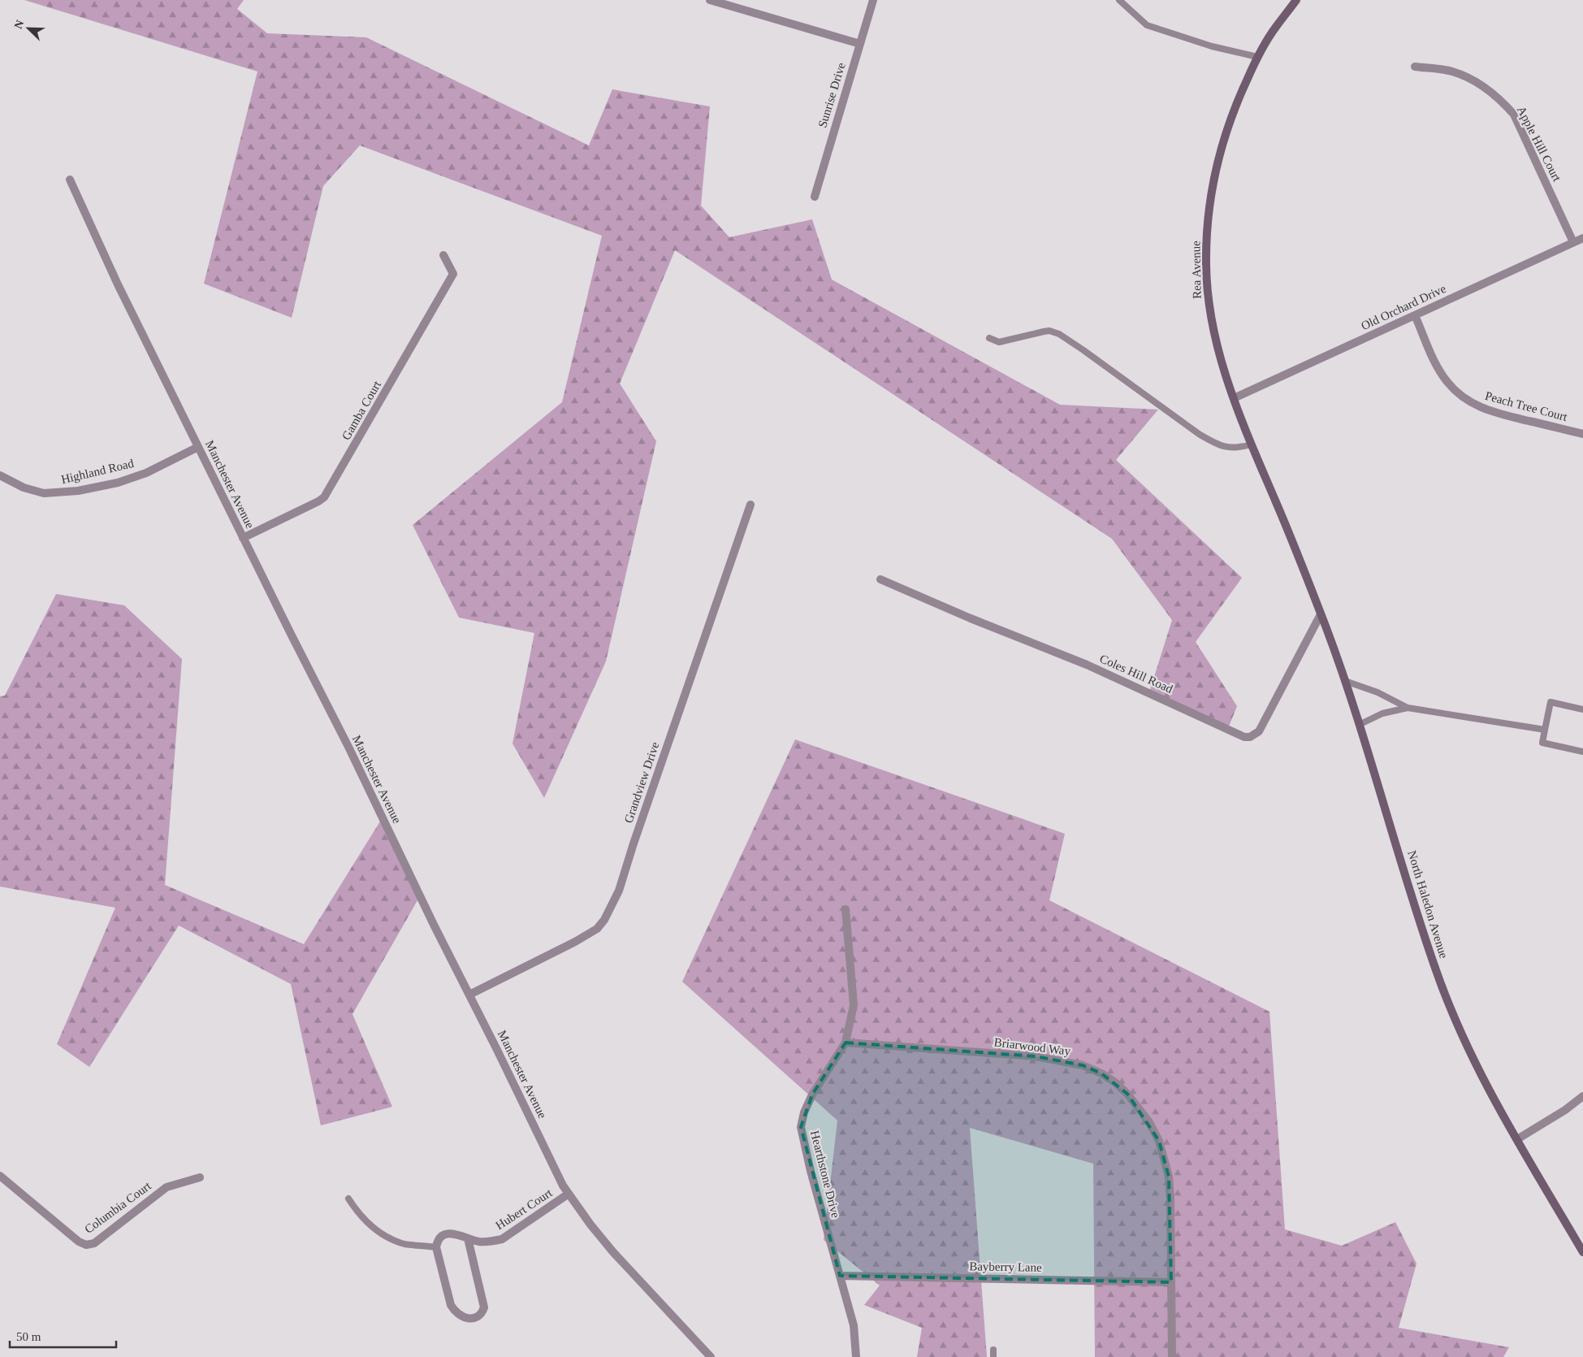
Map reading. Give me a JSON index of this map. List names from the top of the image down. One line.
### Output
{"streets":{"street":["Sunrise Drive","Apple Hill Court","Rea Avenue","Old Orchard Drive","Peach Tree Court","Gamba Court","Highland Road","Manchester Avenue","Coles Hill Road","Grandview Drive","North Haledon Avenue","Briarwood Way","Hearthstone Drive","Columbia Court","Hubert Court","Bayberry Lane"]},"crossings":[["Apple Hill Court","Old Orchard Drive"],["Rea Avenue","Old Orchard Drive"],["Rea Avenue","North Haledon Avenue"],["Old Orchard Drive","Peach Tree Court"],["Gamba Court","Manchester Avenue"],["Highland Road","Manchester Avenue"],["Manchester Avenue","Grandview Drive"],["Manchester Avenue","Hubert Court"],["Coles Hill Road","North Haledon Avenue"],["Briarwood Way","Hearthstone Drive"],["Briarwood Way","Bayberry Lane"],["Hearthstone Drive","Bayberry Lane"]],"scale_bar":"50 m","north":"top left"}
